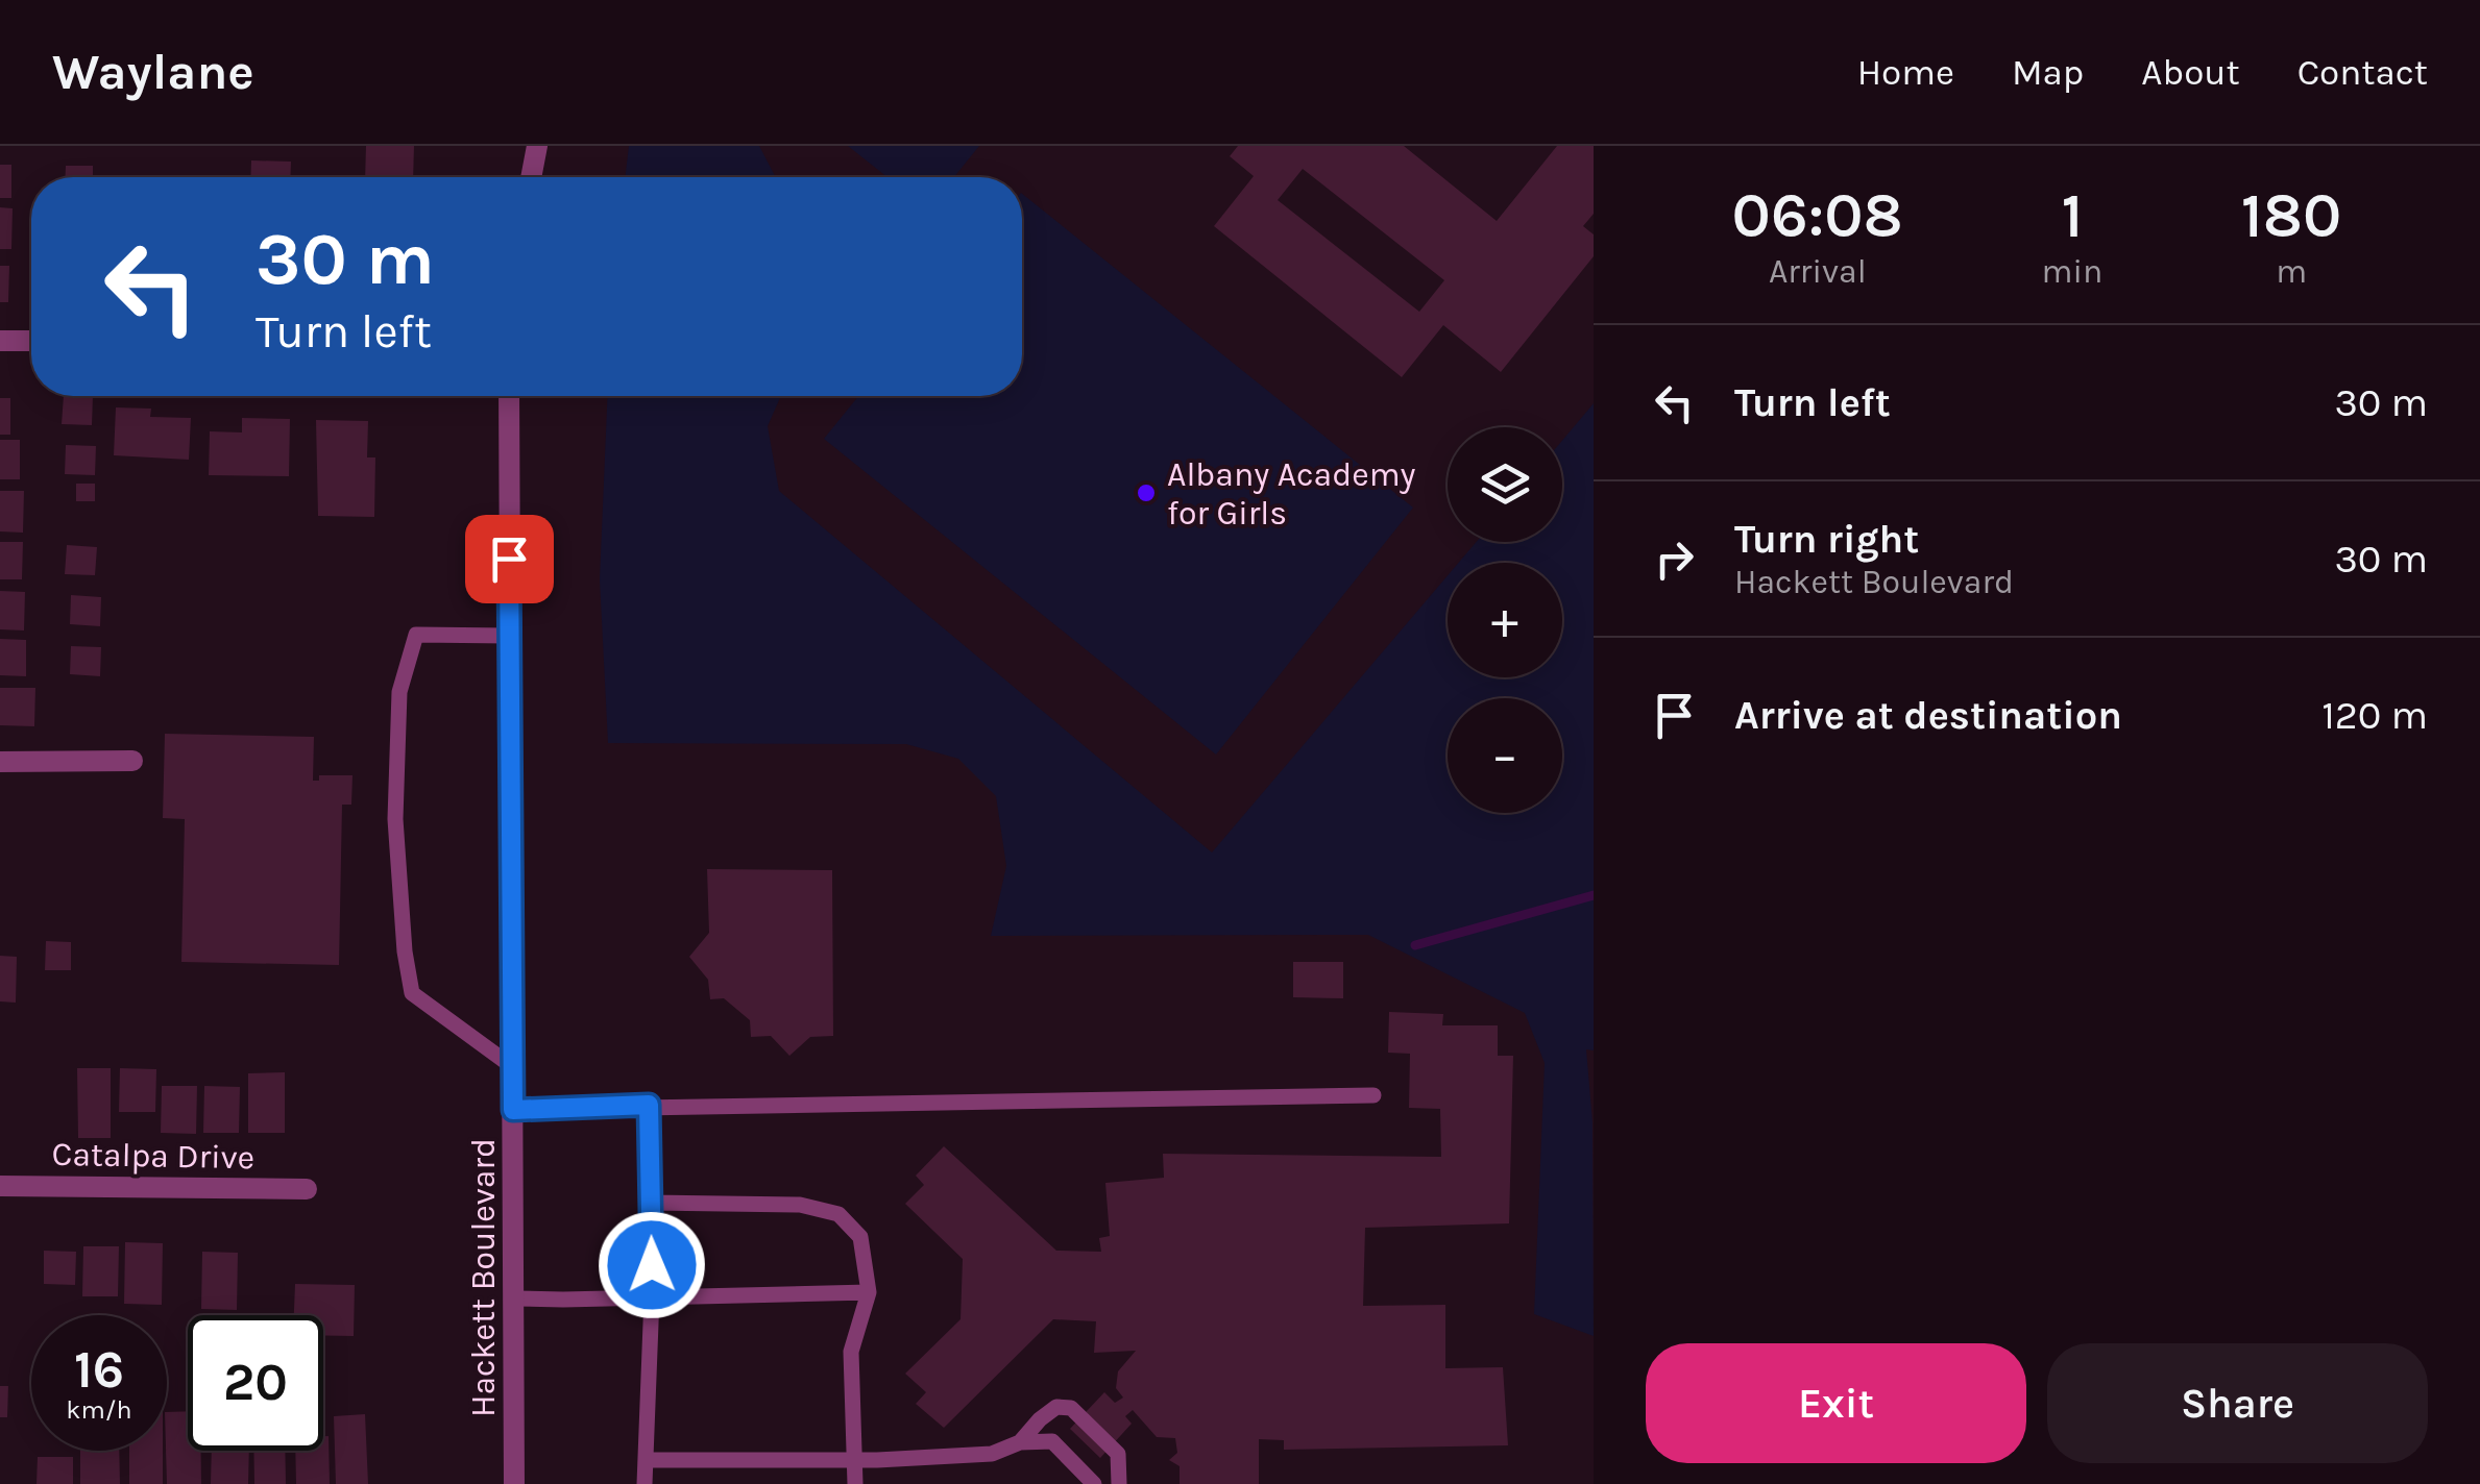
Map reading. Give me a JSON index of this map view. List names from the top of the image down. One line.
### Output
{"streets":{"street":["Catalpa Drive","Hackett Boulevard"]},"places":["Albany Academy for Girls"],"page":{"header":"Waylane","nav":["Home","Map","About","Contact"],"eta":["06:08","Arrival","1","min","180","m"],"turn":["30 m","Turn left"],"list":[{"name":"Turn left","value":"30 m"},{"name":"Turn right","note":"Hackett Boulevard","value":"30 m"},{"name":"Arrive at destination","value":"120 m"}],"map_buttons":["+","−"],"speed":"16 km/h","limit":"20","buttons":["Exit","Share"]}}
